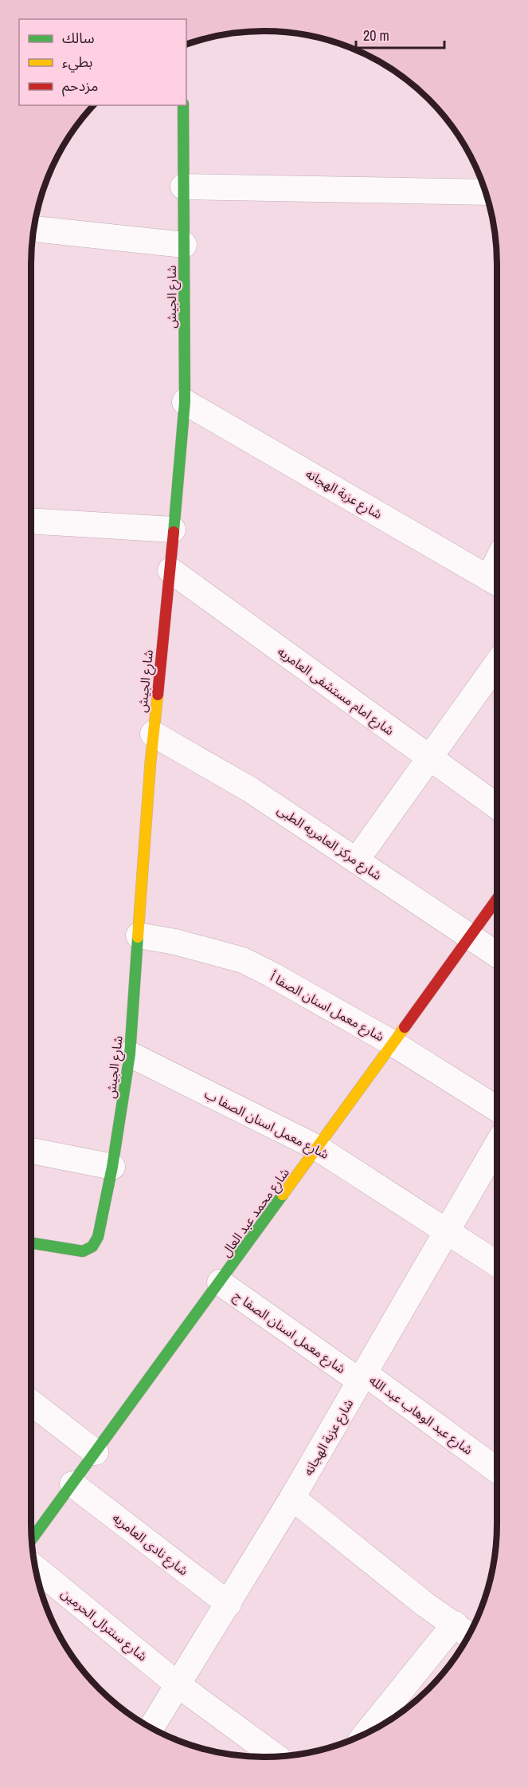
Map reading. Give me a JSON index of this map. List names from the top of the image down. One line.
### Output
{"streets":{"street":["شارع الجيش","شارع عزبة الهجانه","شارع امام مستشفى العامريه","شارع مركز العامريه الطبى","شارع معمل اسنان الصفا أ","شارع معمل اسنان الصفا ب","شارع محمد عبد العال","شارع معمل اسنان الصفا ج","شارع عبد الوهاب عبد الله","شارع نادى العامريه","شارع سنترال الحرمين"]},"crossings":[["شارع الجيش","شارع عزبة الهجانه"],["شارع الجيش","شارع امام مستشفى العامريه"],["شارع الجيش","شارع مركز العامريه الطبى"],["شارع الجيش","شارع معمل اسنان الصفا أ"],["شارع الجيش","شارع معمل اسنان الصفا ب"],["شارع عزبة الهجانه","شارع معمل اسنان الصفا ب"],["شارع عزبة الهجانه","شارع معمل اسنان الصفا ج"],["شارع عزبة الهجانه","شارع عبد الوهاب عبد الله"],["شارع عزبة الهجانه","شارع نادى العامريه"],["شارع عزبة الهجانه","شارع سنترال الحرمين"],["شارع مركز العامريه الطبى","شارع محمد عبد العال"],["شارع معمل اسنان الصفا أ","شارع محمد عبد العال"],["شارع معمل اسنان الصفا ب","شارع محمد عبد العال"],["شارع محمد عبد العال","شارع معمل اسنان الصفا ج"],["شارع محمد عبد العال","شارع نادى العامريه"],["شارع معمل اسنان الصفا ج","شارع عبد الوهاب عبد الله"]],"legend":["سالك","بطيء","مزدحم"],"scale_bar":"20 m"}
